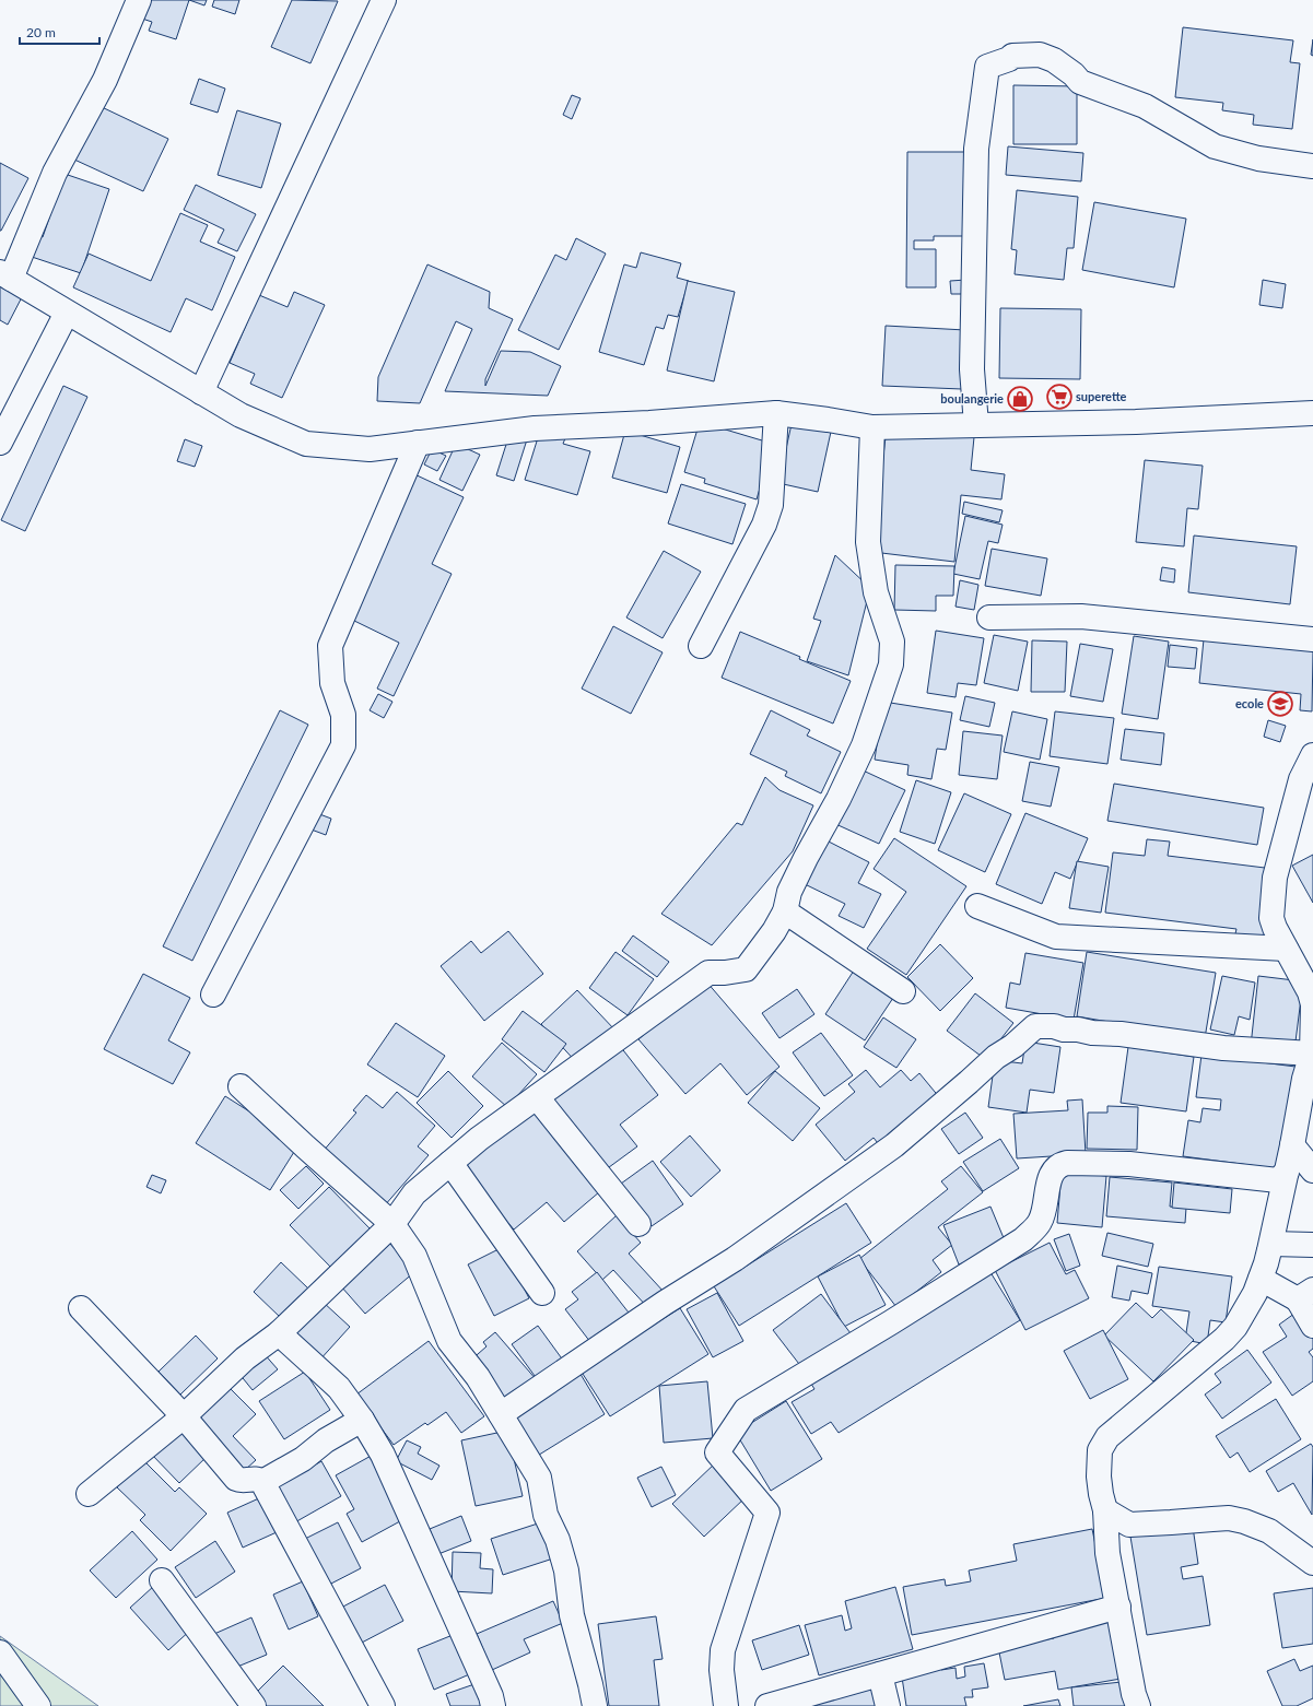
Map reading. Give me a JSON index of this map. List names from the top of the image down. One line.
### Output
{"places":{"supermarket":["superette"],"shop":["boulangerie"],"school or university":["ecole"]},"scale_bar":"20 m"}
